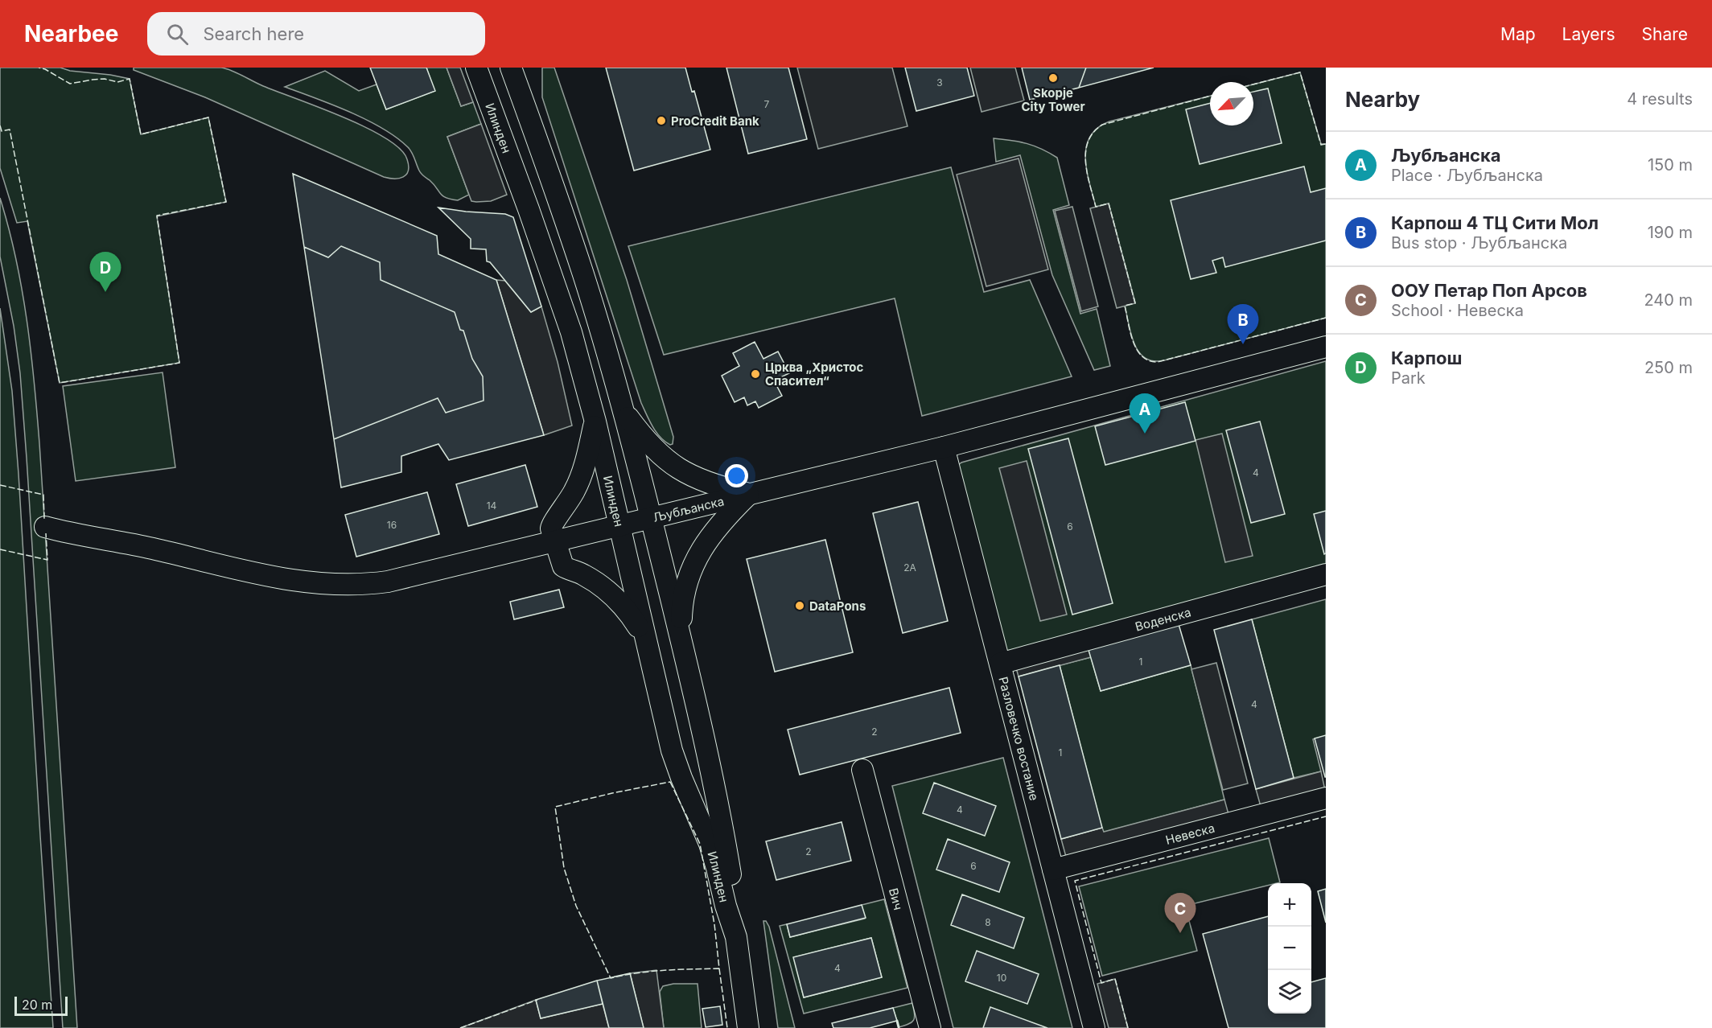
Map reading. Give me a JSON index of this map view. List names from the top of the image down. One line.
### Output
{"streets":{"street":["Илинден","Љубљанска","Воденска","Разловечко востание","Невеска","Вич"]},"crossings":[["Илинден","Љубљанска"],["Љубљанска","Разловечко востание"],["Воденска","Разловечко востание"],["Разловечко востание","Невеска"]],"places":["Skopje City Tower","ProCredit Bank","Црква „Христос Спасител“","DataPons"],"house_numbers":["3","7","4","14","16","6","2А","1","4","2","1","4","2","6","8","4","10"],"scale_bar":"20 m","north":"bottom left","page":{"header":"Nearbee","search":"Search here","nav":["Map","Layers","Share"],"heading":["Nearby","4 results"],"list":[{"mark":"A","name":"Љубљанска","note":"Place · Љубљанска","value":"150 m"},{"mark":"B","name":"Карпош 4 ТЦ Сити Мол","note":"Bus stop · Љубљанска","value":"190 m"},{"mark":"C","name":"ООУ Петар Поп Арсов","note":"School · Невеска","value":"240 m"},{"mark":"D","name":"Карпош","note":"Park","value":"250 m"}],"pins":["D","B","A","C"],"map_buttons":["+","−"],"scale":"20 m"}}
